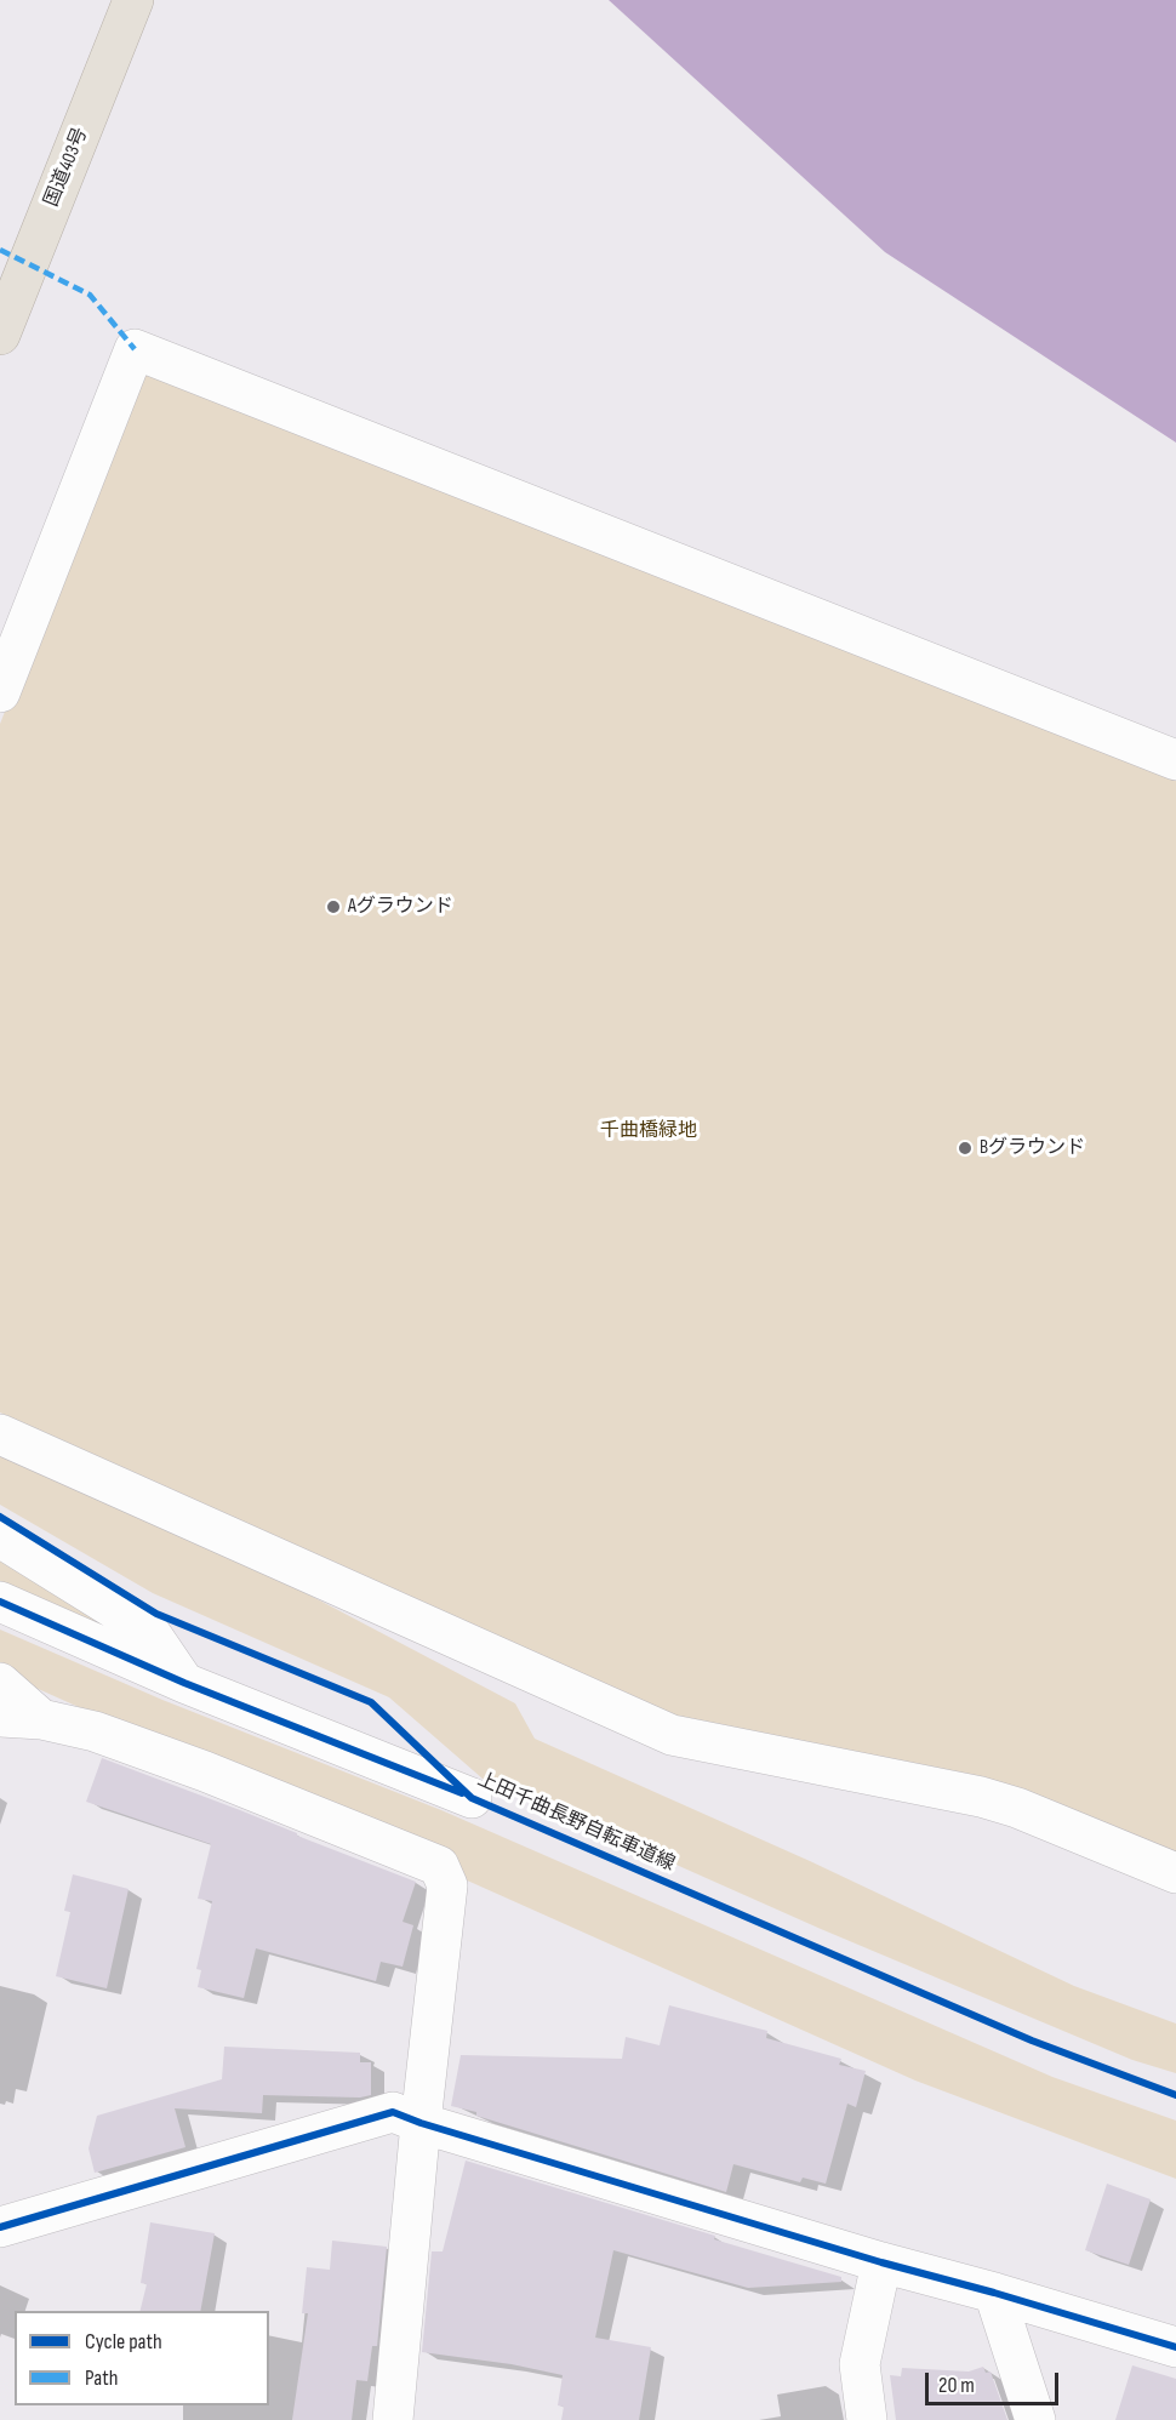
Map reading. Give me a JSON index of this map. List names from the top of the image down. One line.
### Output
{"streets":{"highway":["国道403号"],"cycle path":["上田千曲長野自転車道線"]},"parks":["千曲橋緑地"],"places":["Aグラウンド","Bグラウンド"],"legend":["Cycle path","Path"],"scale_bar":"20 m"}
